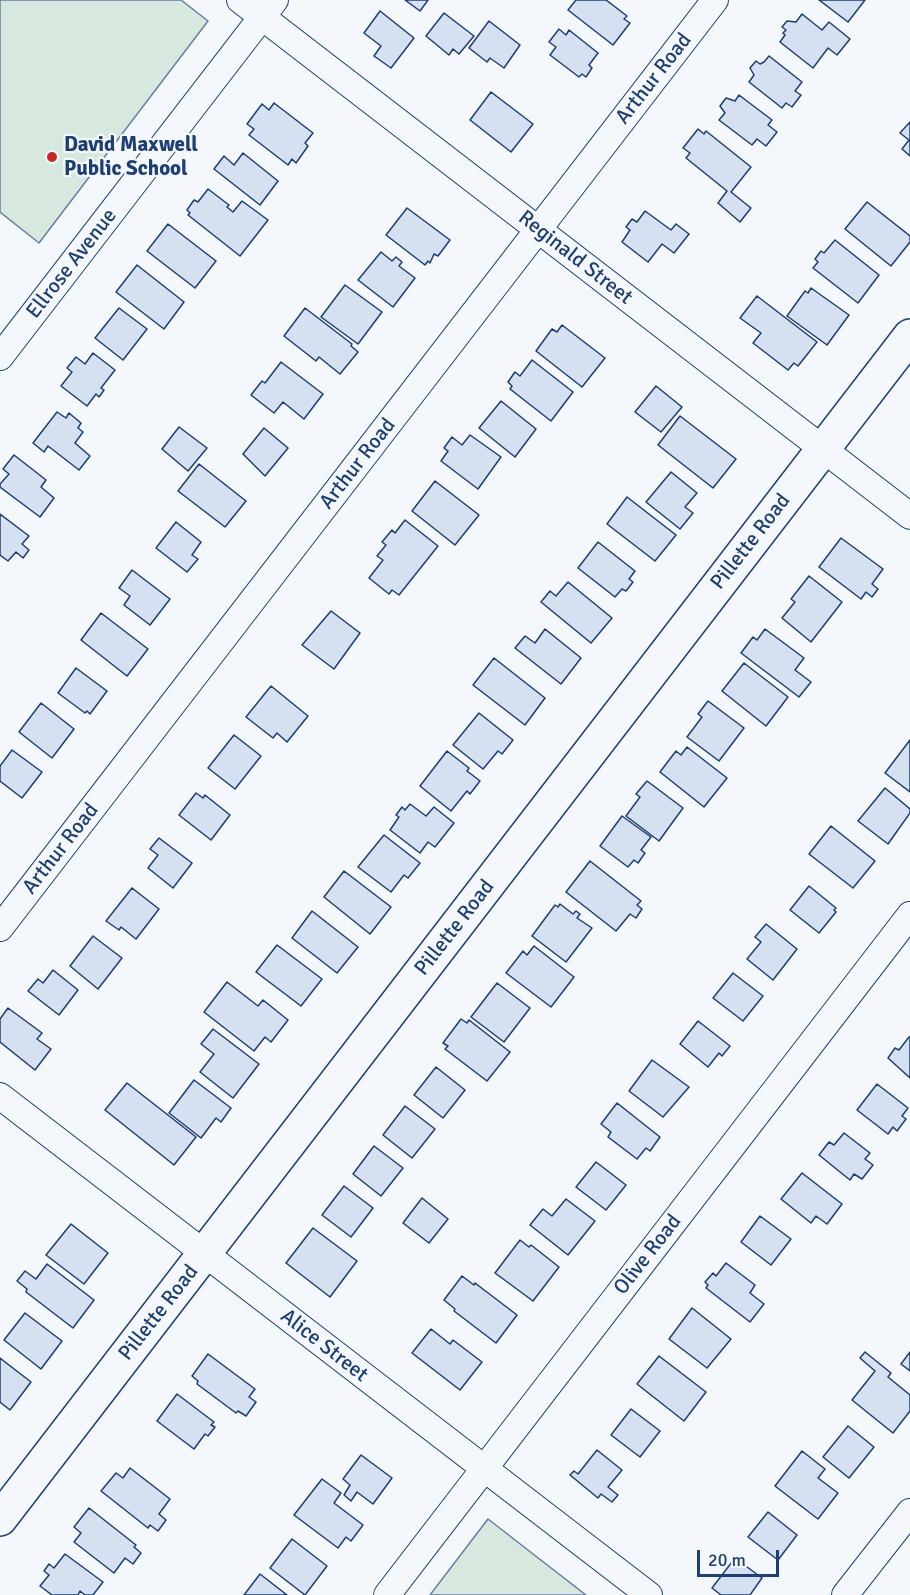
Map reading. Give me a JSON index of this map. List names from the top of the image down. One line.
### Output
{"streets":{"street":["Arthur Road","Reginald Street","Ellrose Avenue","Pillette Road","Olive Road","Alice Street"]},"crossings":[["Arthur Road","Reginald Street"],["Reginald Street","Ellrose Avenue"],["Reginald Street","Pillette Road"],["Pillette Road","Alice Street"],["Olive Road","Alice Street"]],"places":["David Maxwell Public School"],"scale_bar":"20 m"}
